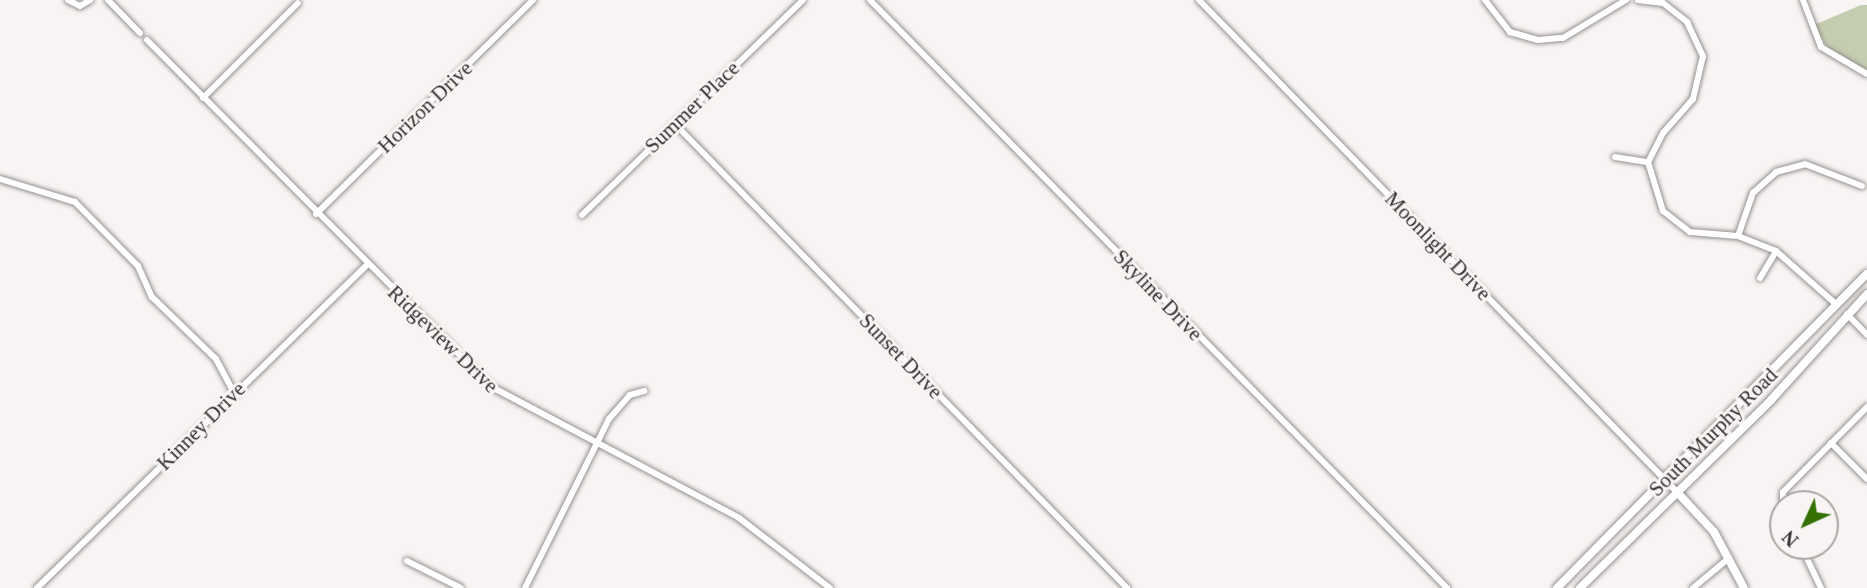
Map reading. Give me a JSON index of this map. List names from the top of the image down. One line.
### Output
{"streets":{"main road":["South Murphy Road"],"street":["Horizon Drive","Summer Place","Moonlight Drive","Skyline Drive","Ridgeview Drive","Sunset Drive","Kinney Drive"]},"crossings":[["Horizon Drive","Ridgeview Drive"],["Summer Place","Sunset Drive"],["Moonlight Drive","South Murphy Road"],["Ridgeview Drive","Kinney Drive"]],"north":"bottom left"}
